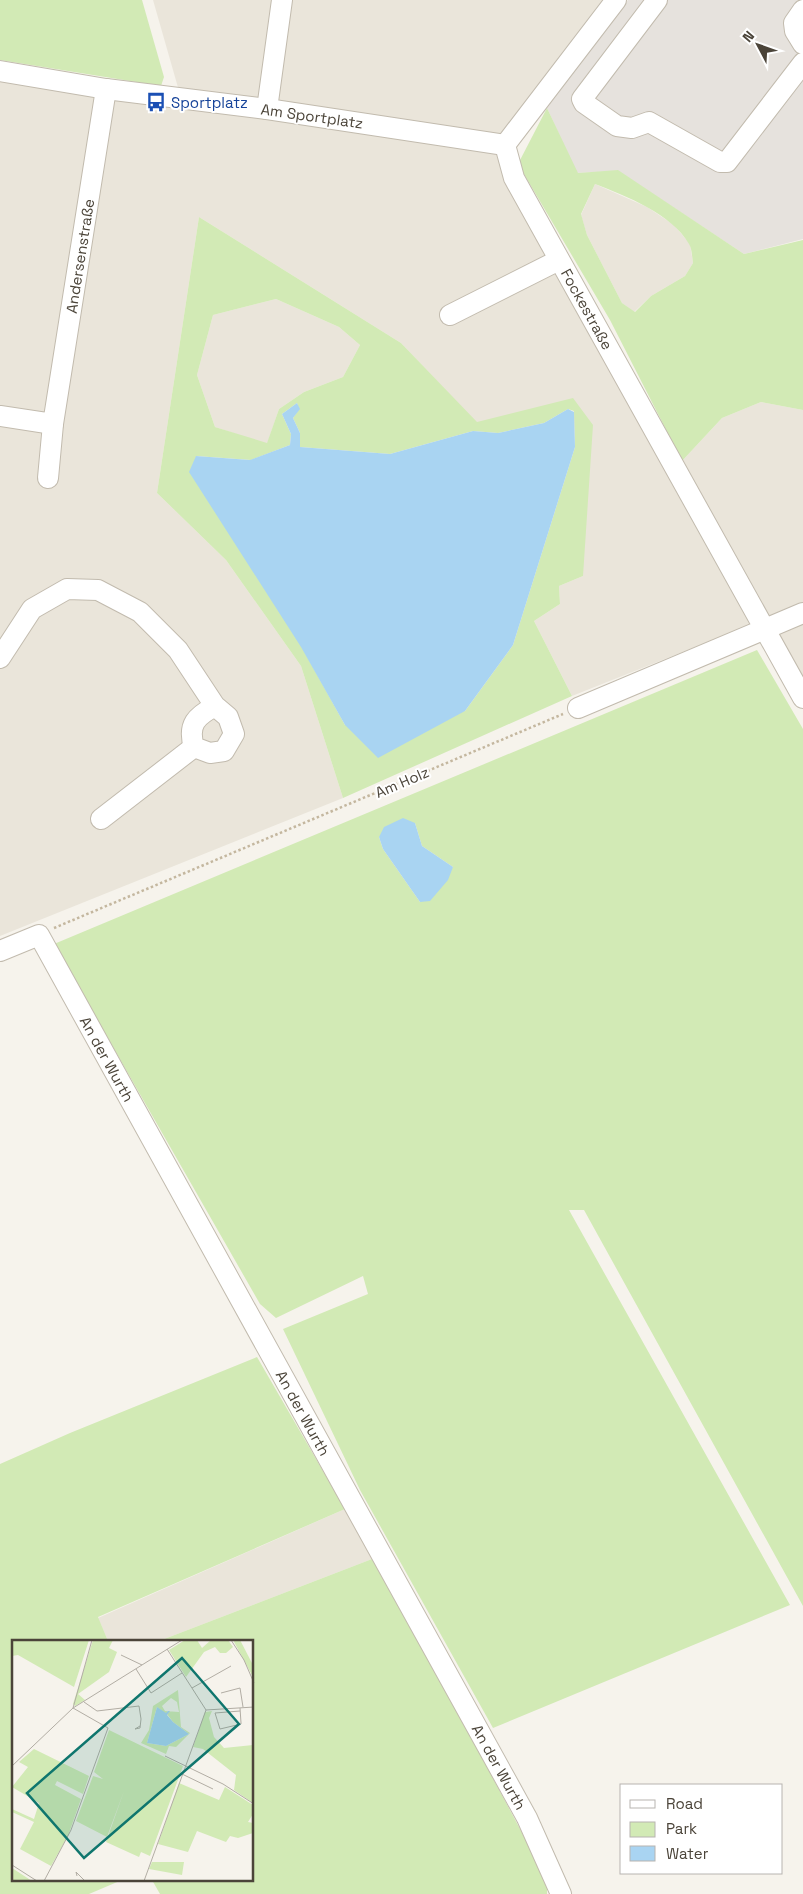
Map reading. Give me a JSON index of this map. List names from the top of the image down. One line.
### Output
{"streets":{"street":["Am Sportplatz","Andersenstraße","Fockestraße","An der Wurth"],"path":["Am Holz"]},"crossings":[["Am Sportplatz","Andersenstraße"],["Am Sportplatz","Fockestraße"],["Am Holz","An der Wurth"]],"places":{"bus stop":["Sportplatz"]},"legend":["Road","Park","Water"],"north":"top left"}
